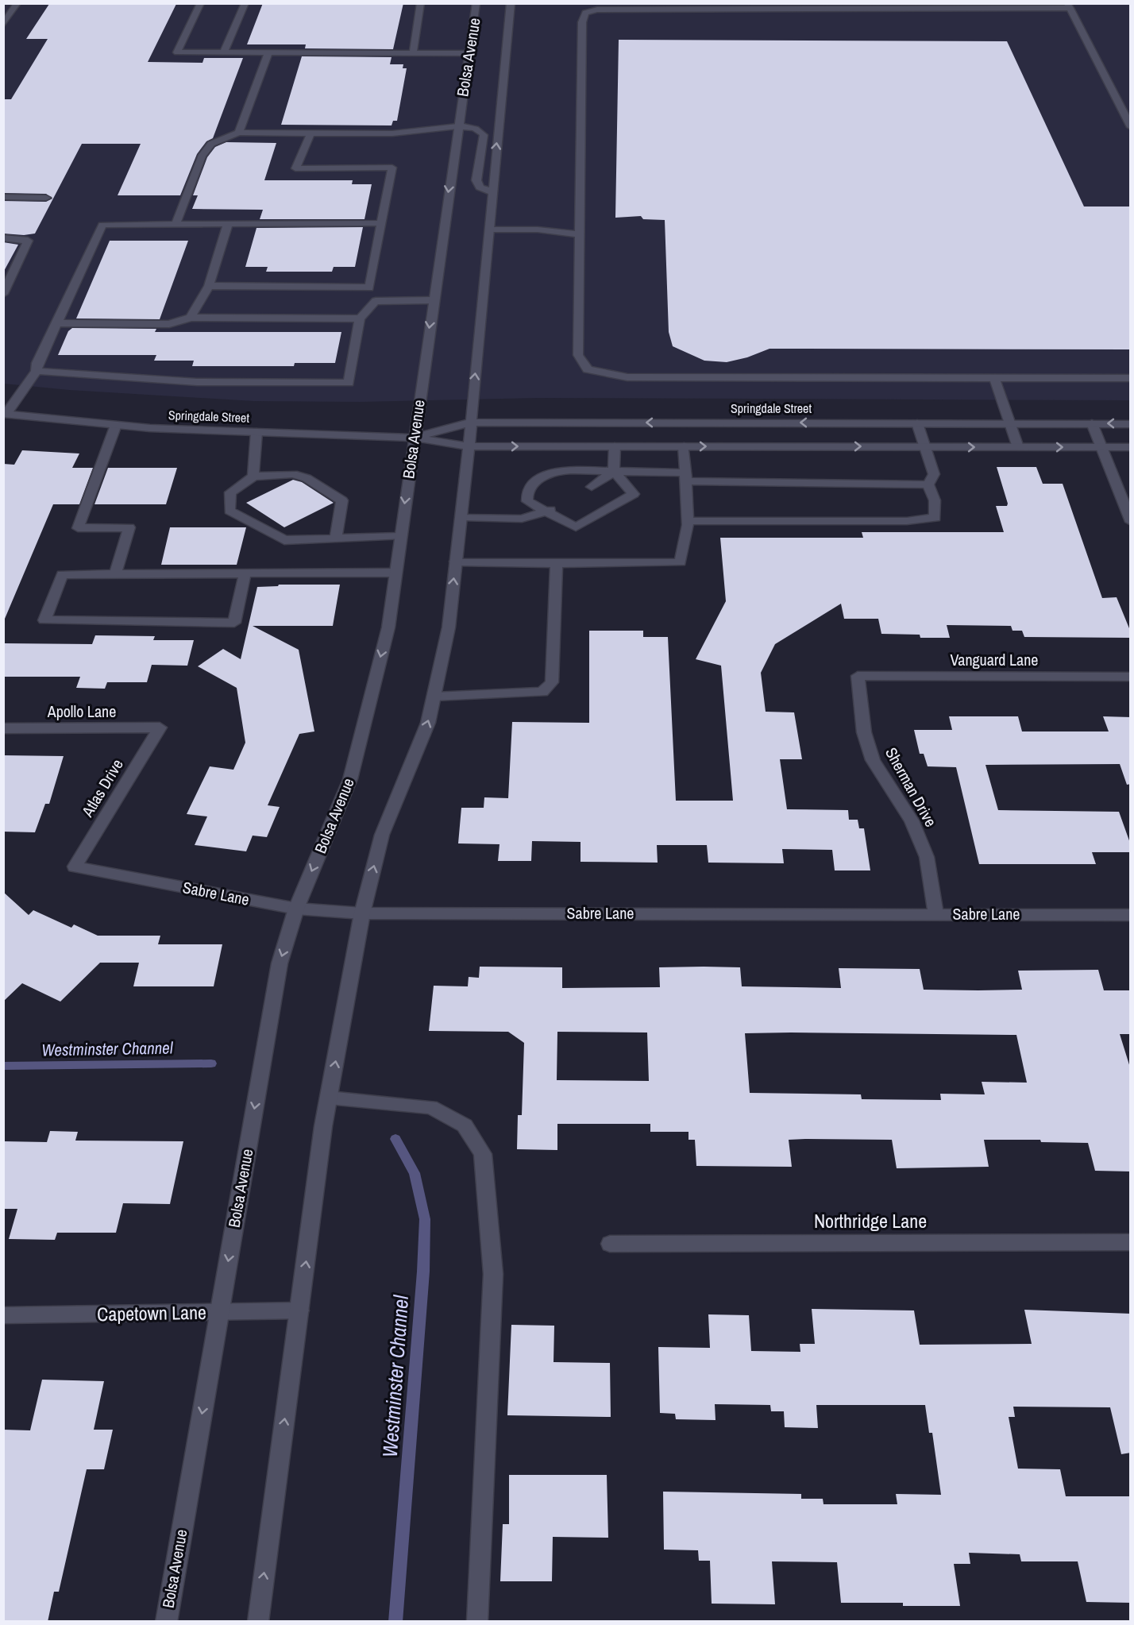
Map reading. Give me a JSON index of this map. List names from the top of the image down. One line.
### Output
{"streets":{"main road":["Bolsa Avenue","Springdale Street","Vanguard Lane","Apollo Lane","Sherman Drive","Atlas Drive","Sabre Lane","Northridge Lane","Capetown Lane"]},"crossings":[["Bolsa Avenue","Springdale Street"],["Bolsa Avenue","Sabre Lane"],["Bolsa Avenue","Capetown Lane"],["Vanguard Lane","Sherman Drive"],["Apollo Lane","Atlas Drive"],["Sherman Drive","Sabre Lane"],["Atlas Drive","Sabre Lane"]],"water":["Westminster Channel"]}
